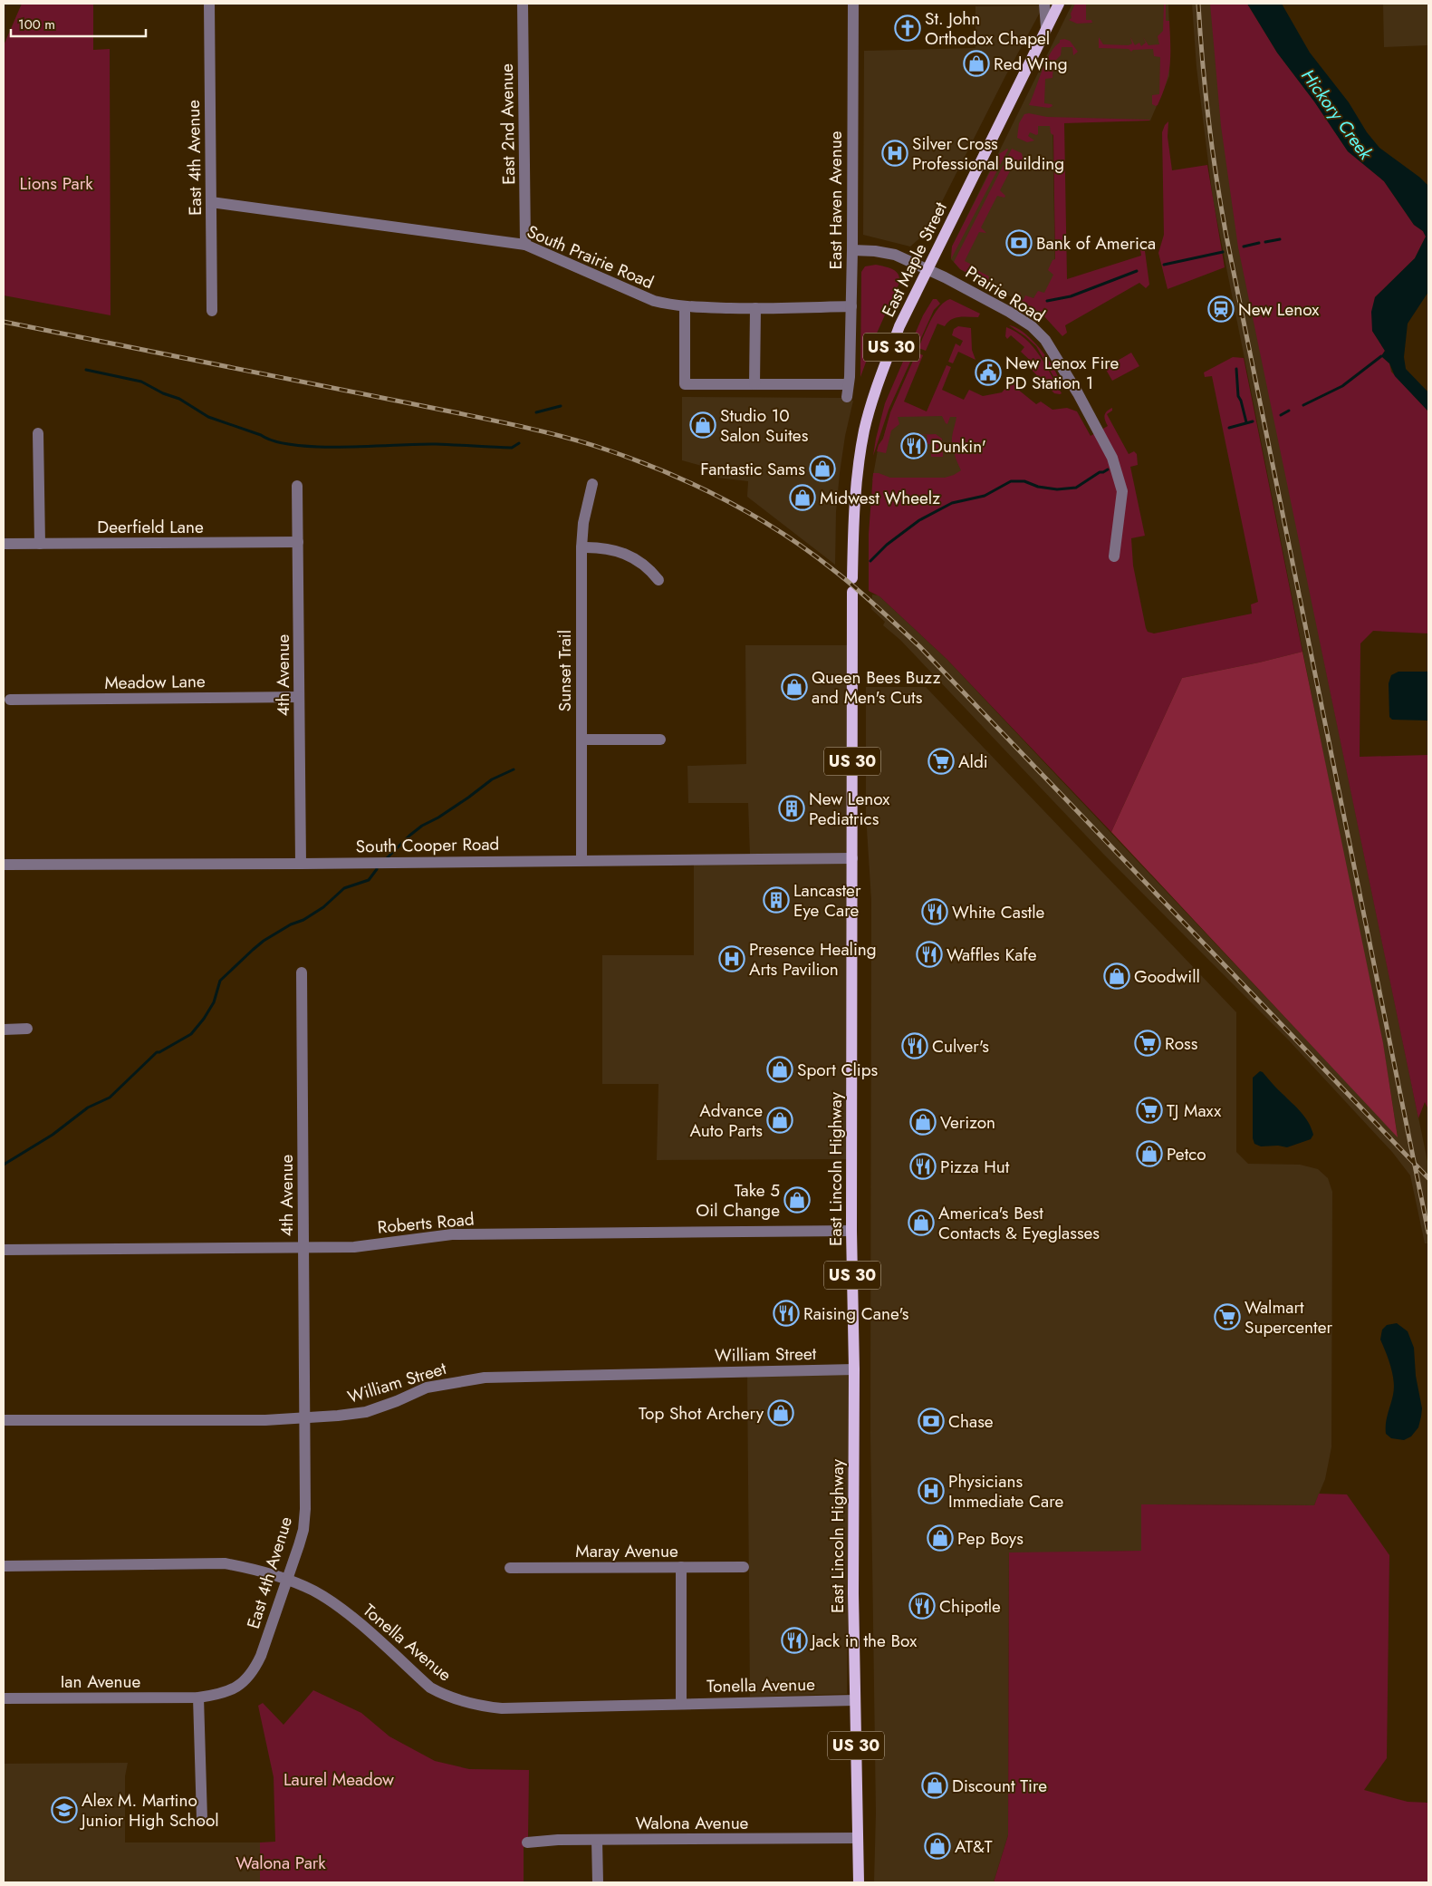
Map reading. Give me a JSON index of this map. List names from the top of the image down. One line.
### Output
{"streets":{"main road":["East Maple Street","US 30","East Lincoln Highway"],"street":["East 2nd Avenue","East 4th Avenue","East Haven Avenue","South Prairie Road","Prairie Road","Deerfield Lane","Sunset Trail","4th Avenue","Meadow Lane","South Cooper Road","Roberts Road","William Street","Maray Avenue","Tonella Avenue","Ian Avenue","Walona Avenue"]},"crossings":[["East 2nd Avenue","South Prairie Road"],["East 4th Avenue","South Prairie Road"],["East 4th Avenue","4th Avenue"],["East 4th Avenue","William Street"],["East 4th Avenue","Tonella Avenue"],["East 4th Avenue","Ian Avenue"],["East Haven Avenue","South Prairie Road"],["East Haven Avenue","Prairie Road"],["East Maple Street","Prairie Road"],["East Maple Street","US 30"],["Deerfield Lane","4th Avenue"],["Sunset Trail","South Cooper Road"],["4th Avenue","Meadow Lane"],["4th Avenue","South Cooper Road"],["4th Avenue","Roberts Road"],["4th Avenue","William Street"],["South Cooper Road","East Lincoln Highway"],["East Lincoln Highway","Roberts Road"],["East Lincoln Highway","William Street"],["East Lincoln Highway","Tonella Avenue"],["East Lincoln Highway","Walona Avenue"]],"water":["Hickory Creek"],"parks":["Lions Park","Laurel Meadow","Walona Park"],"places":{"church":["St. John Orthodox Chapel"],"shop":["Red Wing","Studio 10 Salon Suites","Fantastic Sams","Midwest Wheelz","Queen Bees Buzz and Men's Cuts","Goodwill","Sport Clips","Advance Auto Parts","Verizon","Petco","Take 5 Oil Change","America's Best Contacts & Eyeglasses","Top Shot Archery","Pep Boys","Discount Tire","AT&T"],"hospital":["Silver Cross Professional Building","Presence Healing Arts Pavilion","Physicians Immediate Care"],"bank":["Bank of America","Chase"],"station":["New Lenox"],"public building":["New Lenox Fire PD Station 1"],"restaurant":["Dunkin'","White Castle","Waffles Kafe","Culver's","Pizza Hut","Raising Cane's","Chipotle","Jack in the Box"],"supermarket":["Aldi","Ross","TJ Maxx","Walmart Supercenter"],"building":["New Lenox Pediatrics","Lancaster Eye Care"],"school or university":["Alex M. Martino Junior High School"]},"scale_bar":"100 m"}
